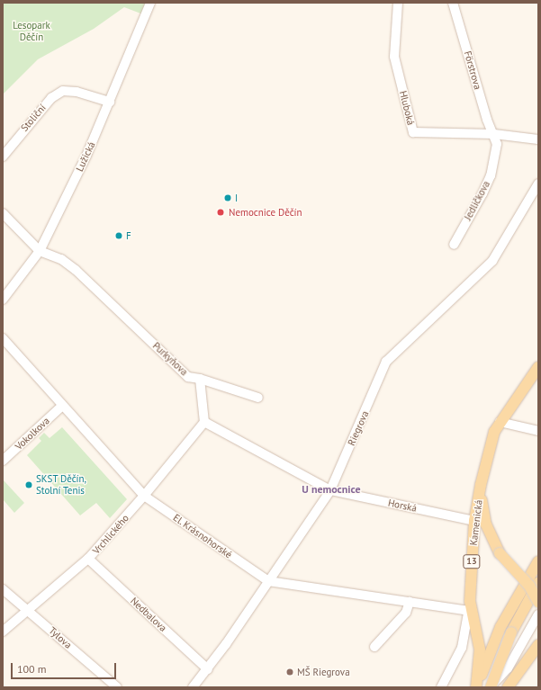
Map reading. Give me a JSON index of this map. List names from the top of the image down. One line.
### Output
{"streets":{"main road":["Kamenická","13"],"street":["Förstrova","Hluboká","Stoliční","Lužická","Jedličkova","Purkyňova","Riegrova","Vokolkova","Horská","Vrchlického","El. Krásnohorské","Nedbalova","Tylova"]},"crossings":[["Förstrova","Hluboká"],["Förstrova","Jedličkova"],["Hluboká","Jedličkova"],["Stoliční","Lužická"],["Lužická","Purkyňova"],["Purkyňova","Vrchlického"],["Riegrova","Horská"],["Riegrova","El. Krásnohorské"],["Riegrova","Nedbalova"],["Vokolkova","El. Krásnohorské"],["Horská","Kamenická"],["Kamenická","El. Krásnohorské"],["Kamenická","13"],["Vrchlického","El. Krásnohorské"],["Vrchlického","Nedbalova"],["Vrchlického","Tylova"],["El. Krásnohorské","13"]],"districts":["U nemocnice"],"parks":["Lesopark Děčín"],"places":["I","Nemocnice Děčín","F","SKST Děčín, Stolní Tenis","MŠ Riegrova"],"scale_bar":"100 m"}
